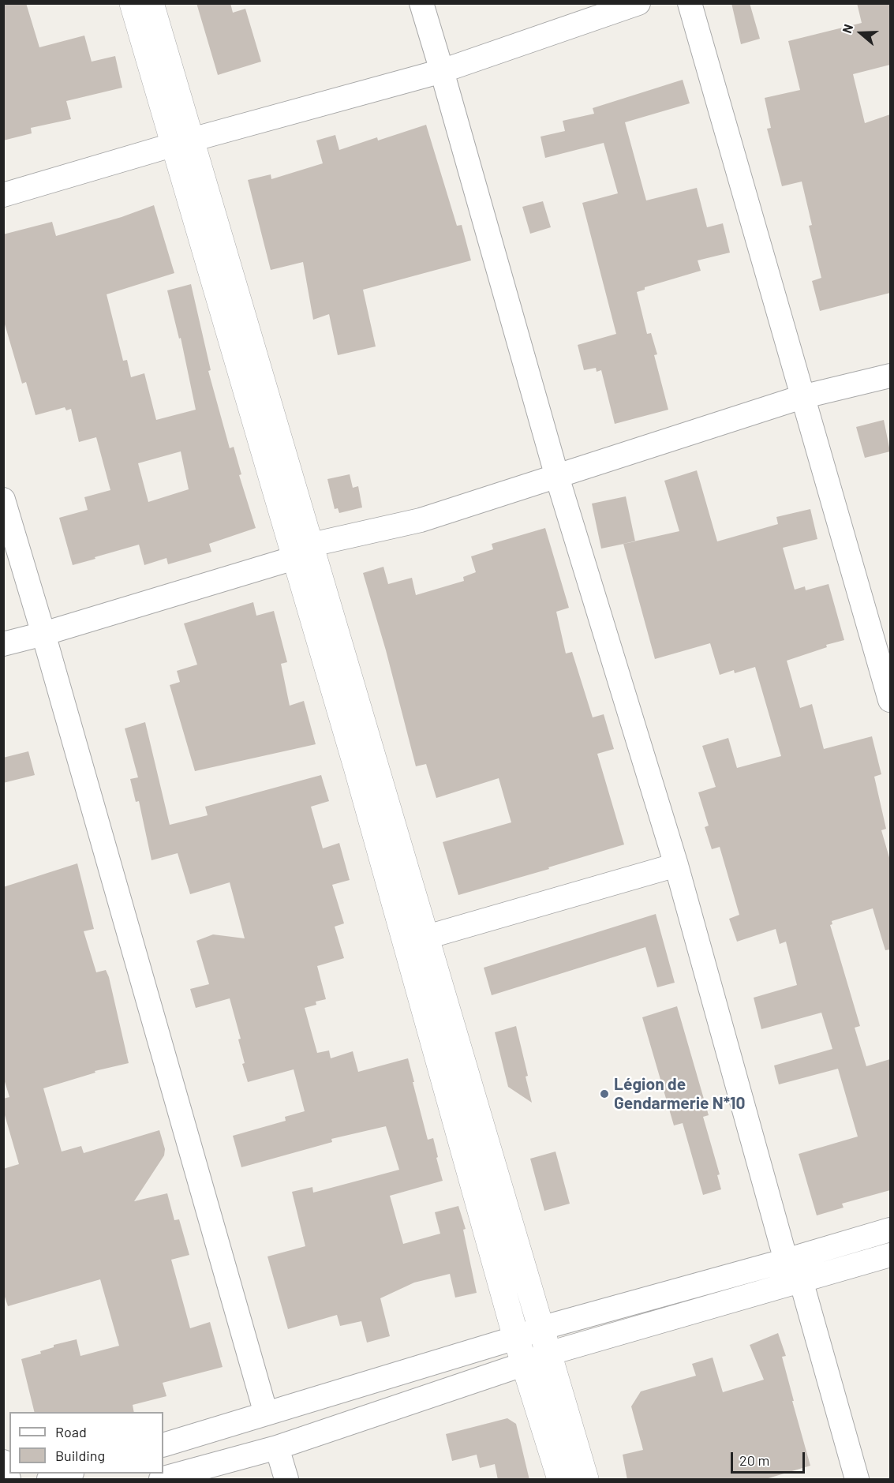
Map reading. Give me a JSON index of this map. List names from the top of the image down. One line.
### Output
{"places":["Légion de Gendarmerie N*10"],"legend":["Road","Building"],"scale_bar":"20 m","north":"left"}
